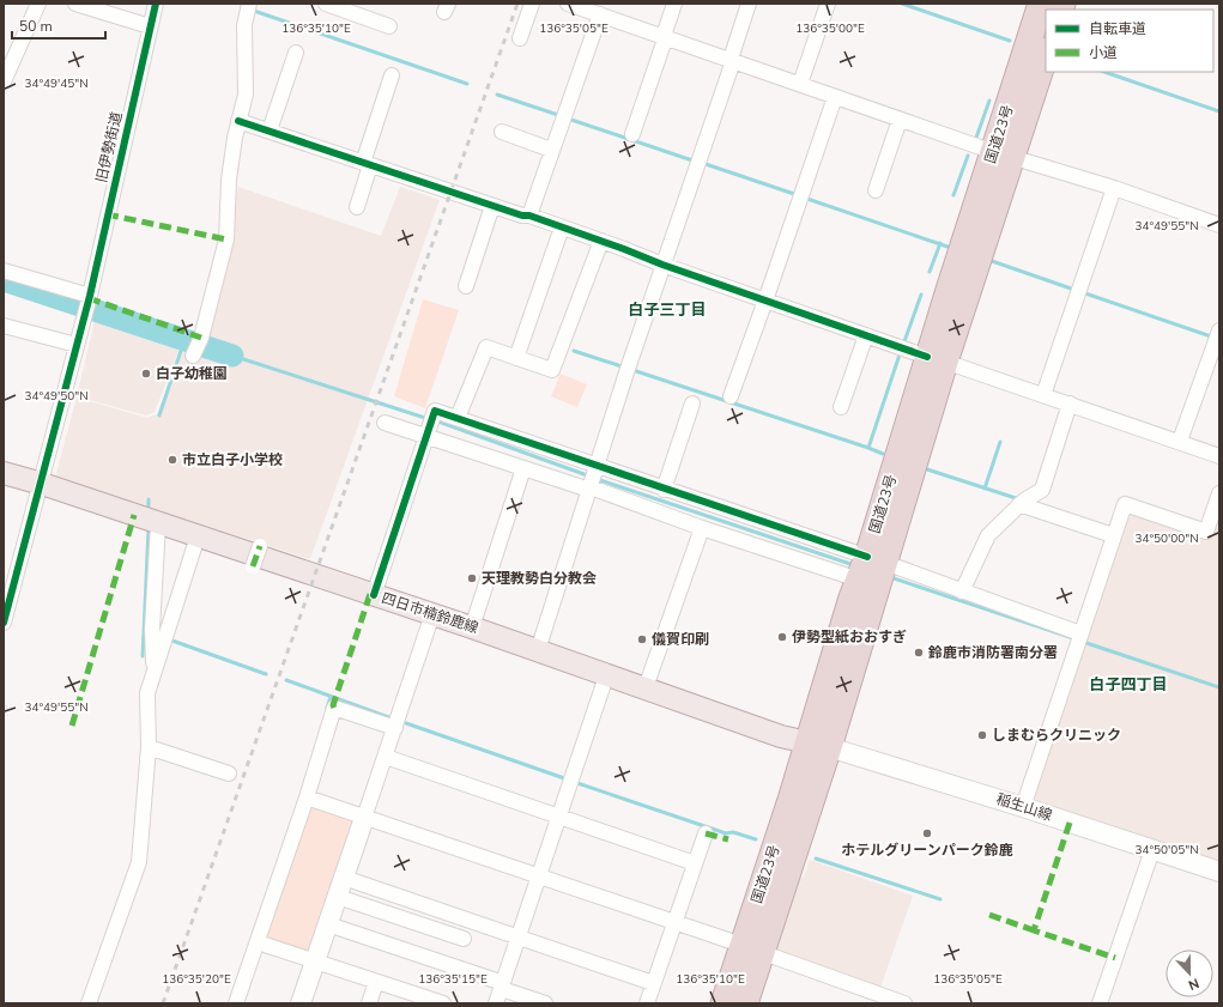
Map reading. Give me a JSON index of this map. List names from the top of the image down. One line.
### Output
{"streets":{"highway":["国道23号"],"main road":["四日市楠鈴鹿線","稲生山線"],"street":["旧伊勢街道"]},"crossings":[["国道23号","四日市楠鈴鹿線"],["国道23号","稲生山線"],["旧伊勢街道","四日市楠鈴鹿線"],["四日市楠鈴鹿線","稲生山線"]],"districts":["白子三丁目","白子四丁目"],"places":["白子幼稚園","市立白子小学校","天理教勢白分教会","伊勢型紙おおすぎ","儀賀印刷","鈴鹿市消防署南分署","しまむらクリニック","ホテルグリーンパーク鈴鹿"],"legend":["自転車道","小道"],"scale_bar":"50 m","north":"bottom","coordinates":["136°35'10\"E","136°35'05\"E","136°35'00\"E","34°49'45\"N","34°49'55\"N","34°49'50\"N","34°50'00\"N","34°50'05\"N","136°35'20\"E","136°35'15\"E"]}
